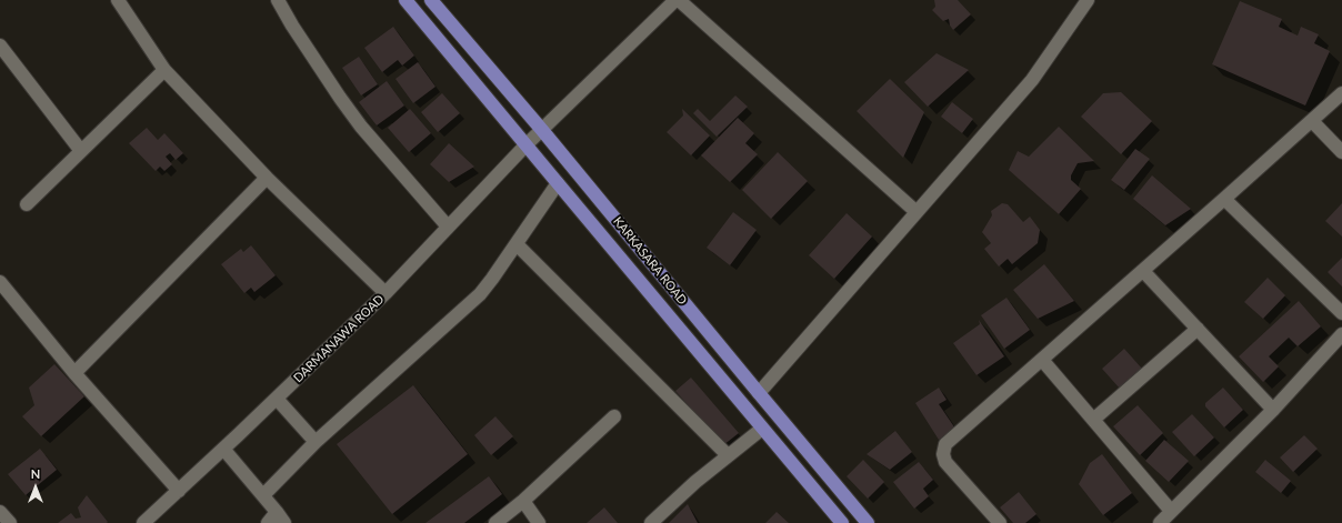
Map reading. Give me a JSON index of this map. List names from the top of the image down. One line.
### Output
{"streets":{"main road":["KARKASARA ROAD"],"street":["DARMANAWA ROAD"]},"crossings":[["KARKASARA ROAD","DARMANAWA ROAD"]],"north":"top"}
